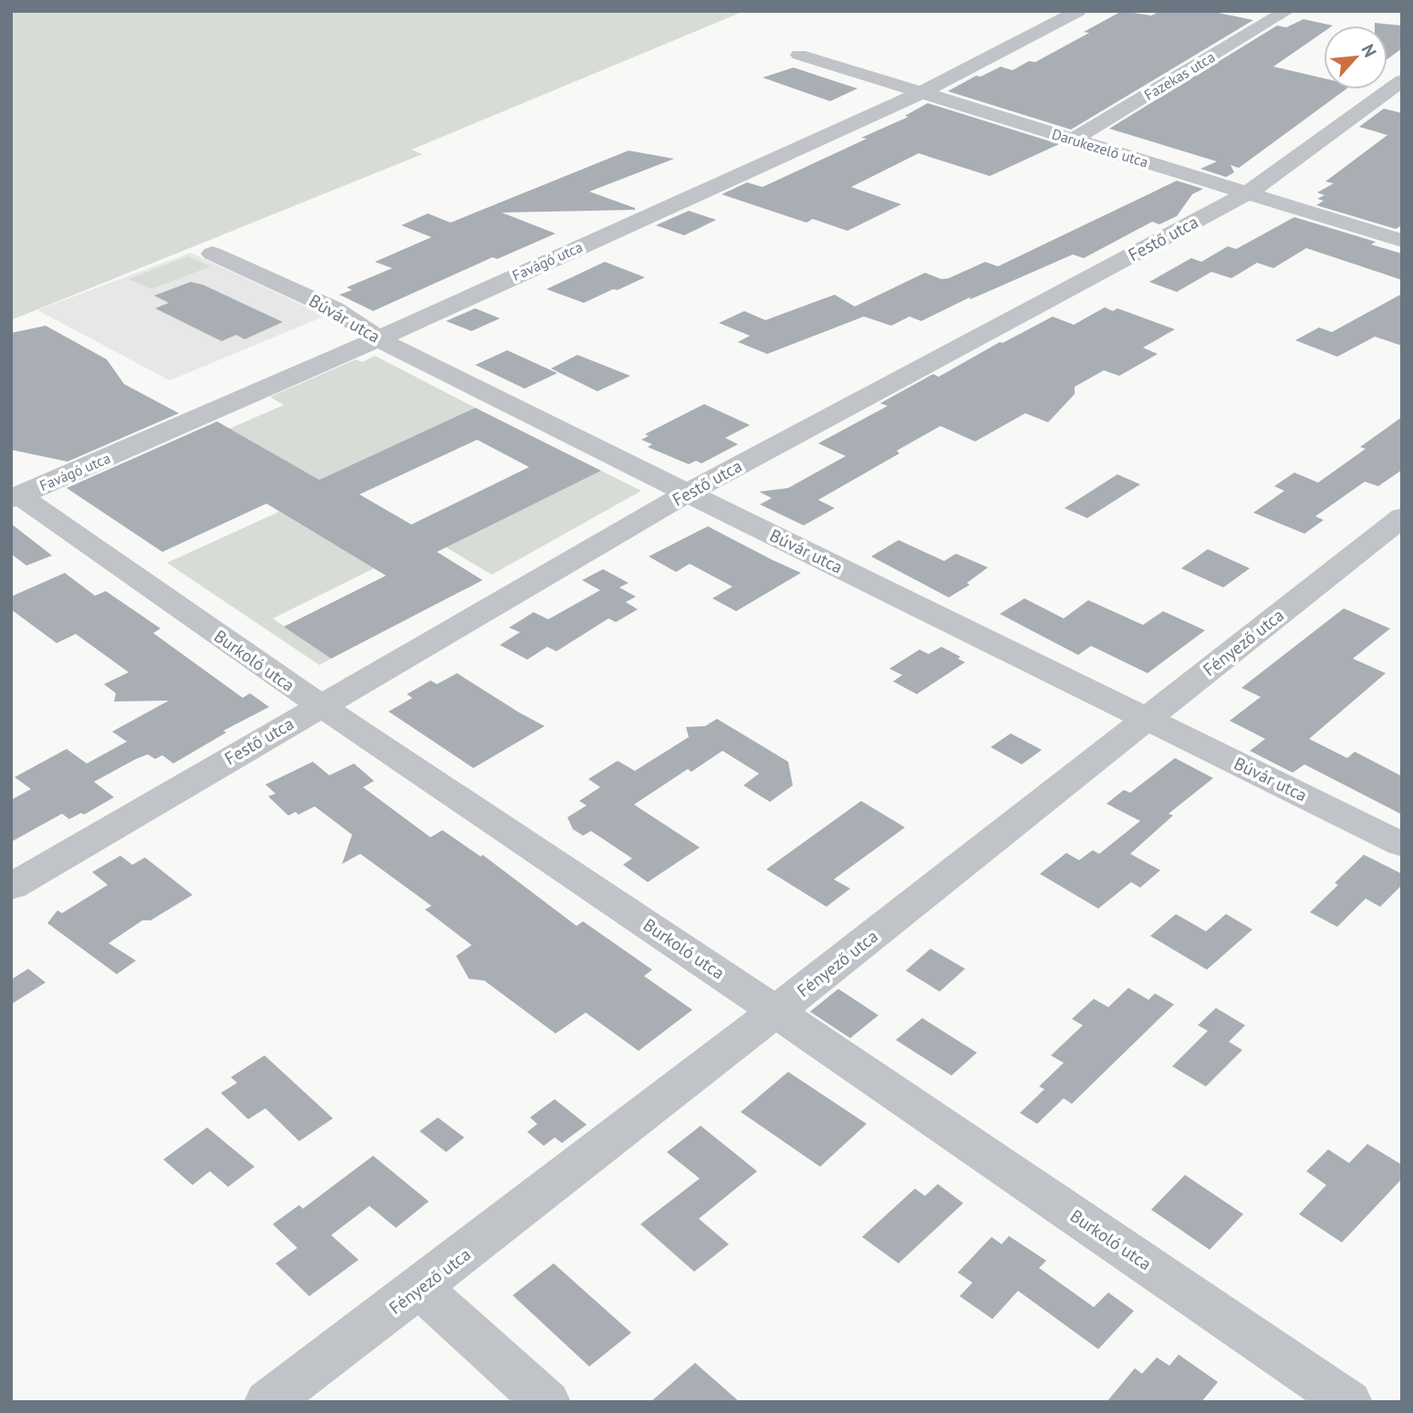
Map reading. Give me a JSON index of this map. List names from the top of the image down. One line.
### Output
{"streets":{"street":["Fazekas utca","Darukezelő utca","Festő utca","Favágó utca","Búvár utca","Fényező utca","Burkoló utca"]},"crossings":[["Fazekas utca","Darukezelő utca"],["Darukezelő utca","Festő utca"],["Darukezelő utca","Favágó utca"],["Festő utca","Búvár utca"],["Festő utca","Burkoló utca"],["Favágó utca","Búvár utca"],["Favágó utca","Burkoló utca"],["Búvár utca","Fényező utca"],["Fényező utca","Burkoló utca"]],"north":"top right"}
